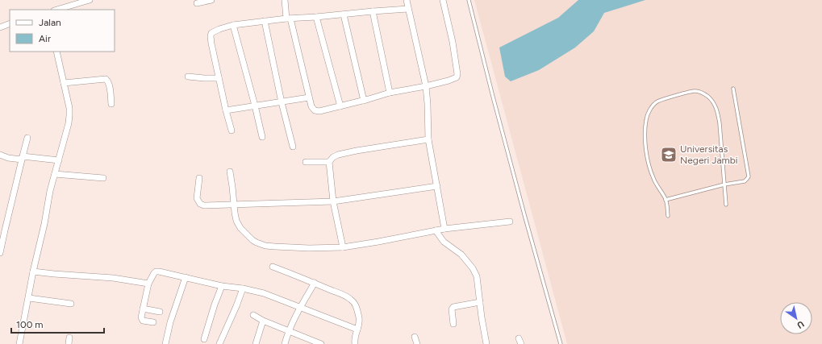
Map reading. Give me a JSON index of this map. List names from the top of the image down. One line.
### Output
{"places":{"school or university":["Universitas Negeri Jambi"]},"legend":["Jalan","Air"],"scale_bar":"100 m","north":"bottom right"}
